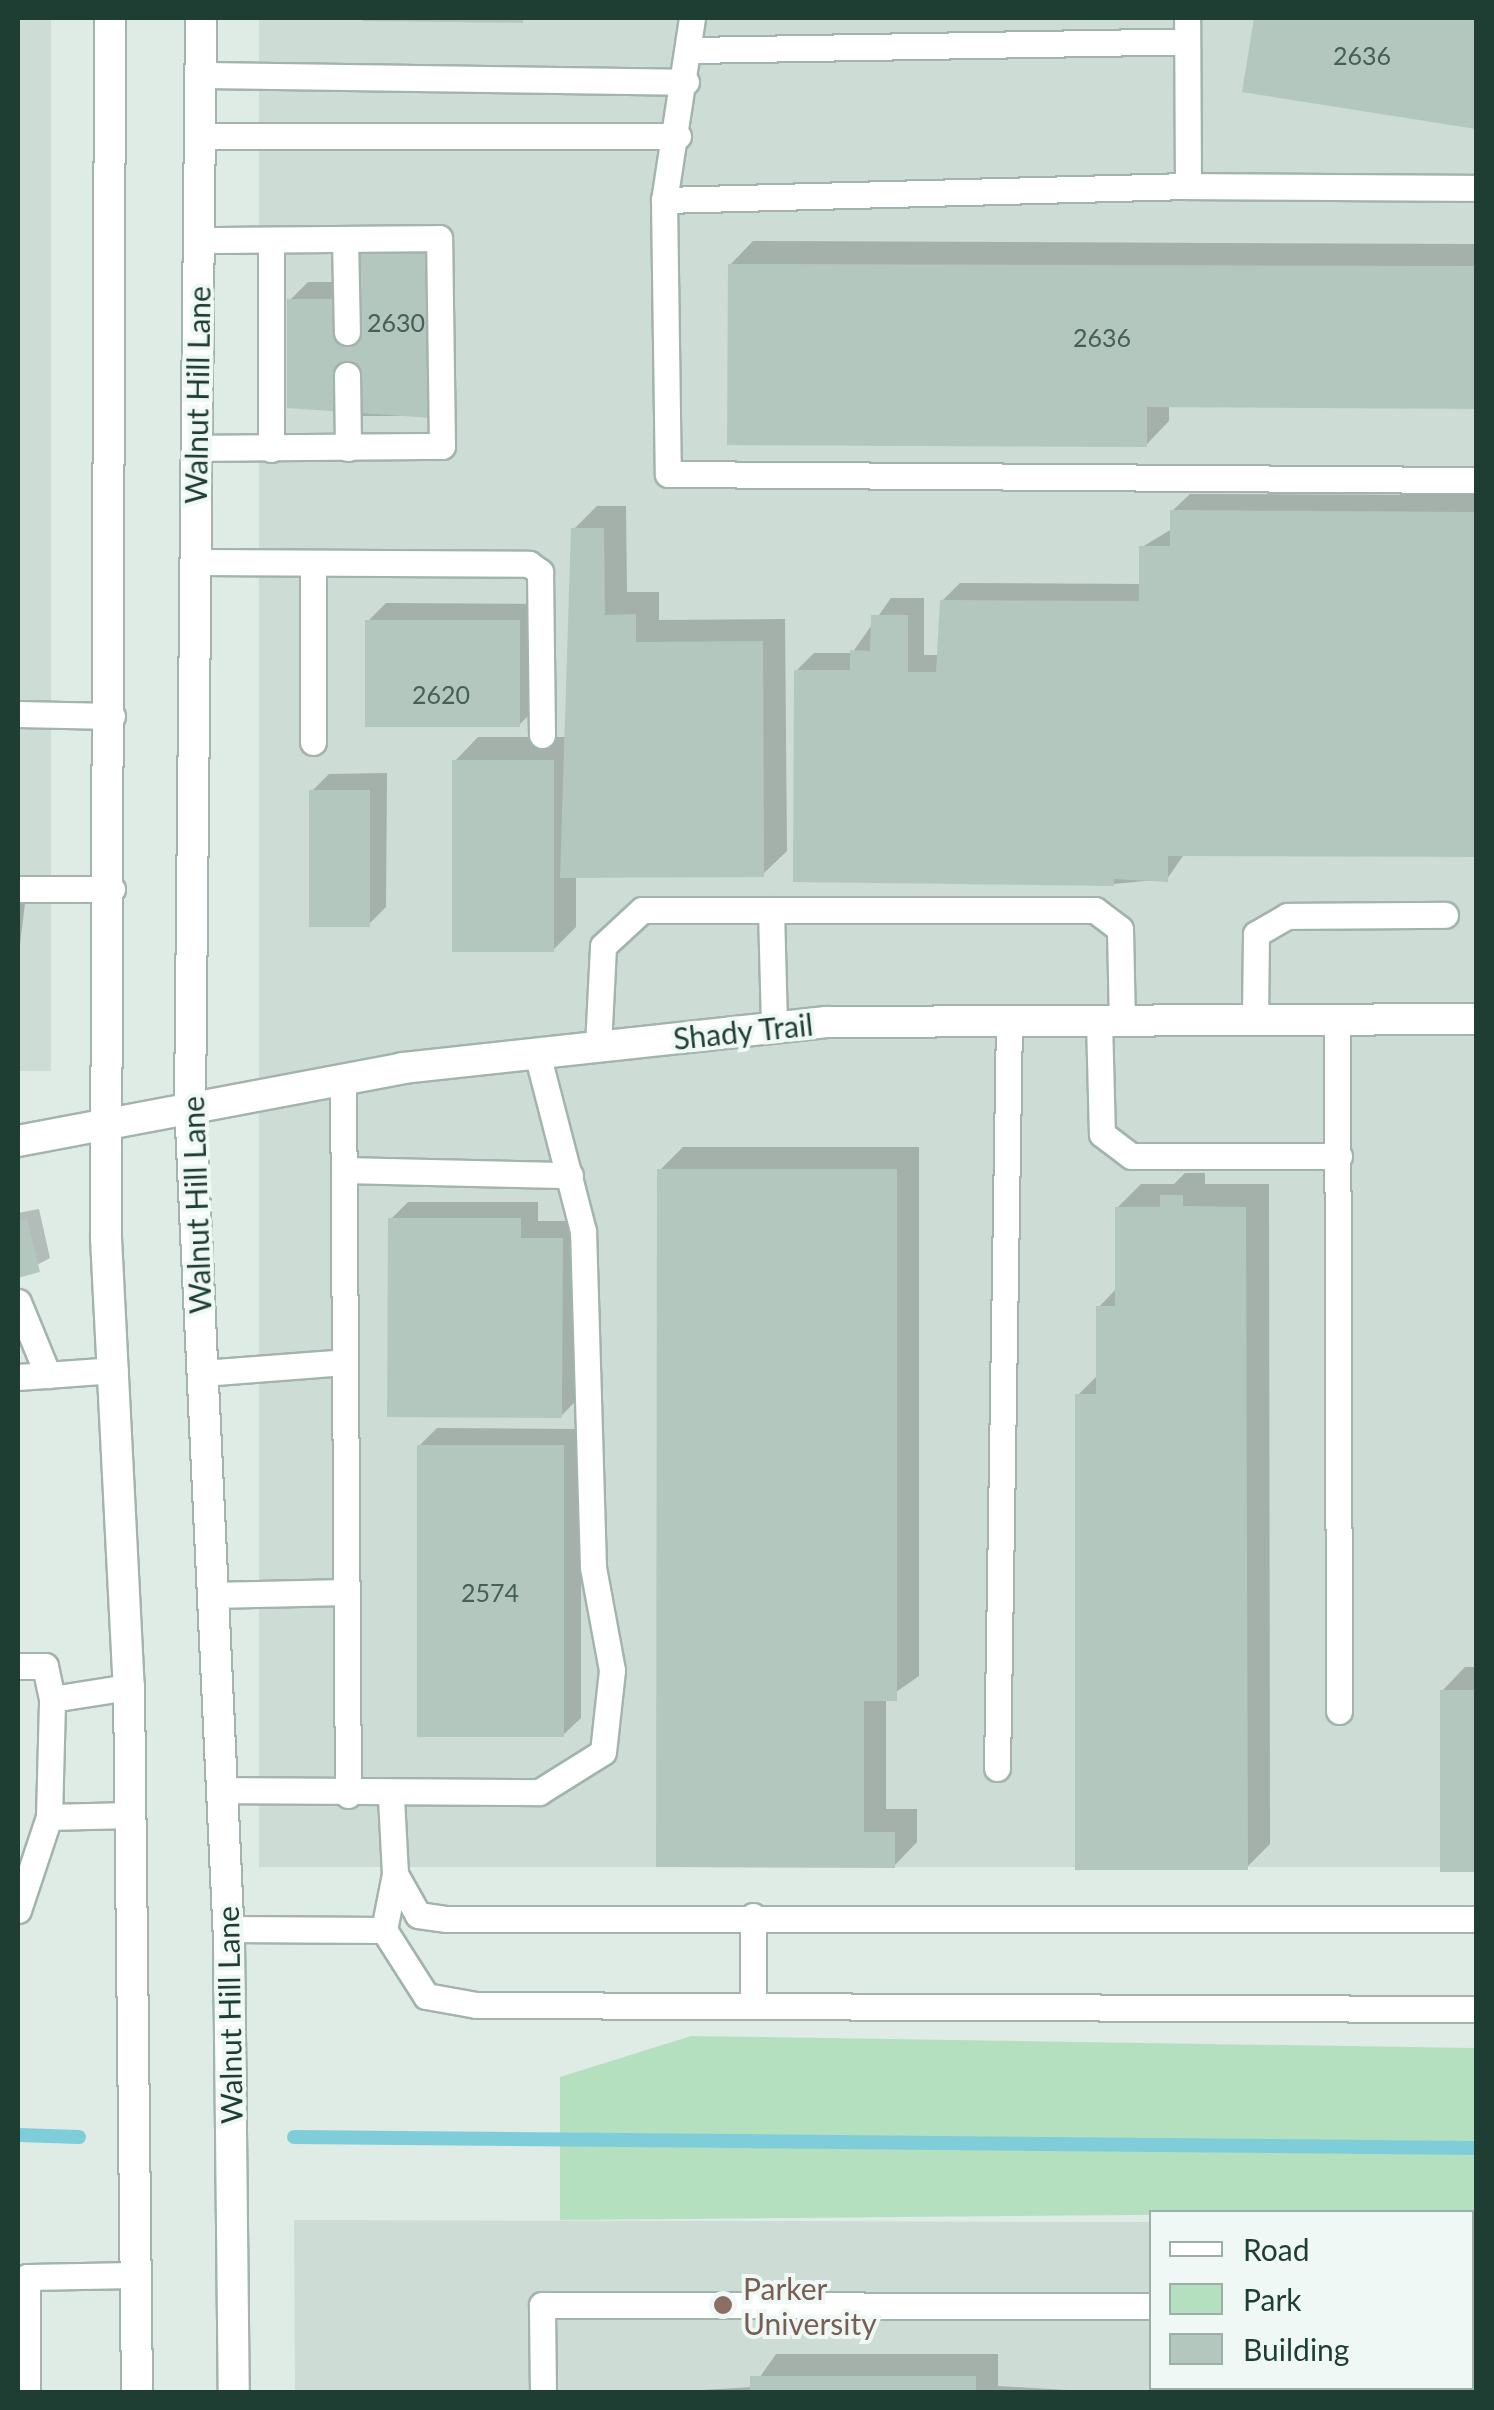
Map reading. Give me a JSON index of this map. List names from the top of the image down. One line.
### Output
{"streets":{"main road":["Walnut Hill Lane","Shady Trail"]},"crossings":[["Walnut Hill Lane","Shady Trail"]],"places":["Parker University"],"house_numbers":["2636","2630","2636","2620","2574"],"legend":["Road","Park","Building"]}
